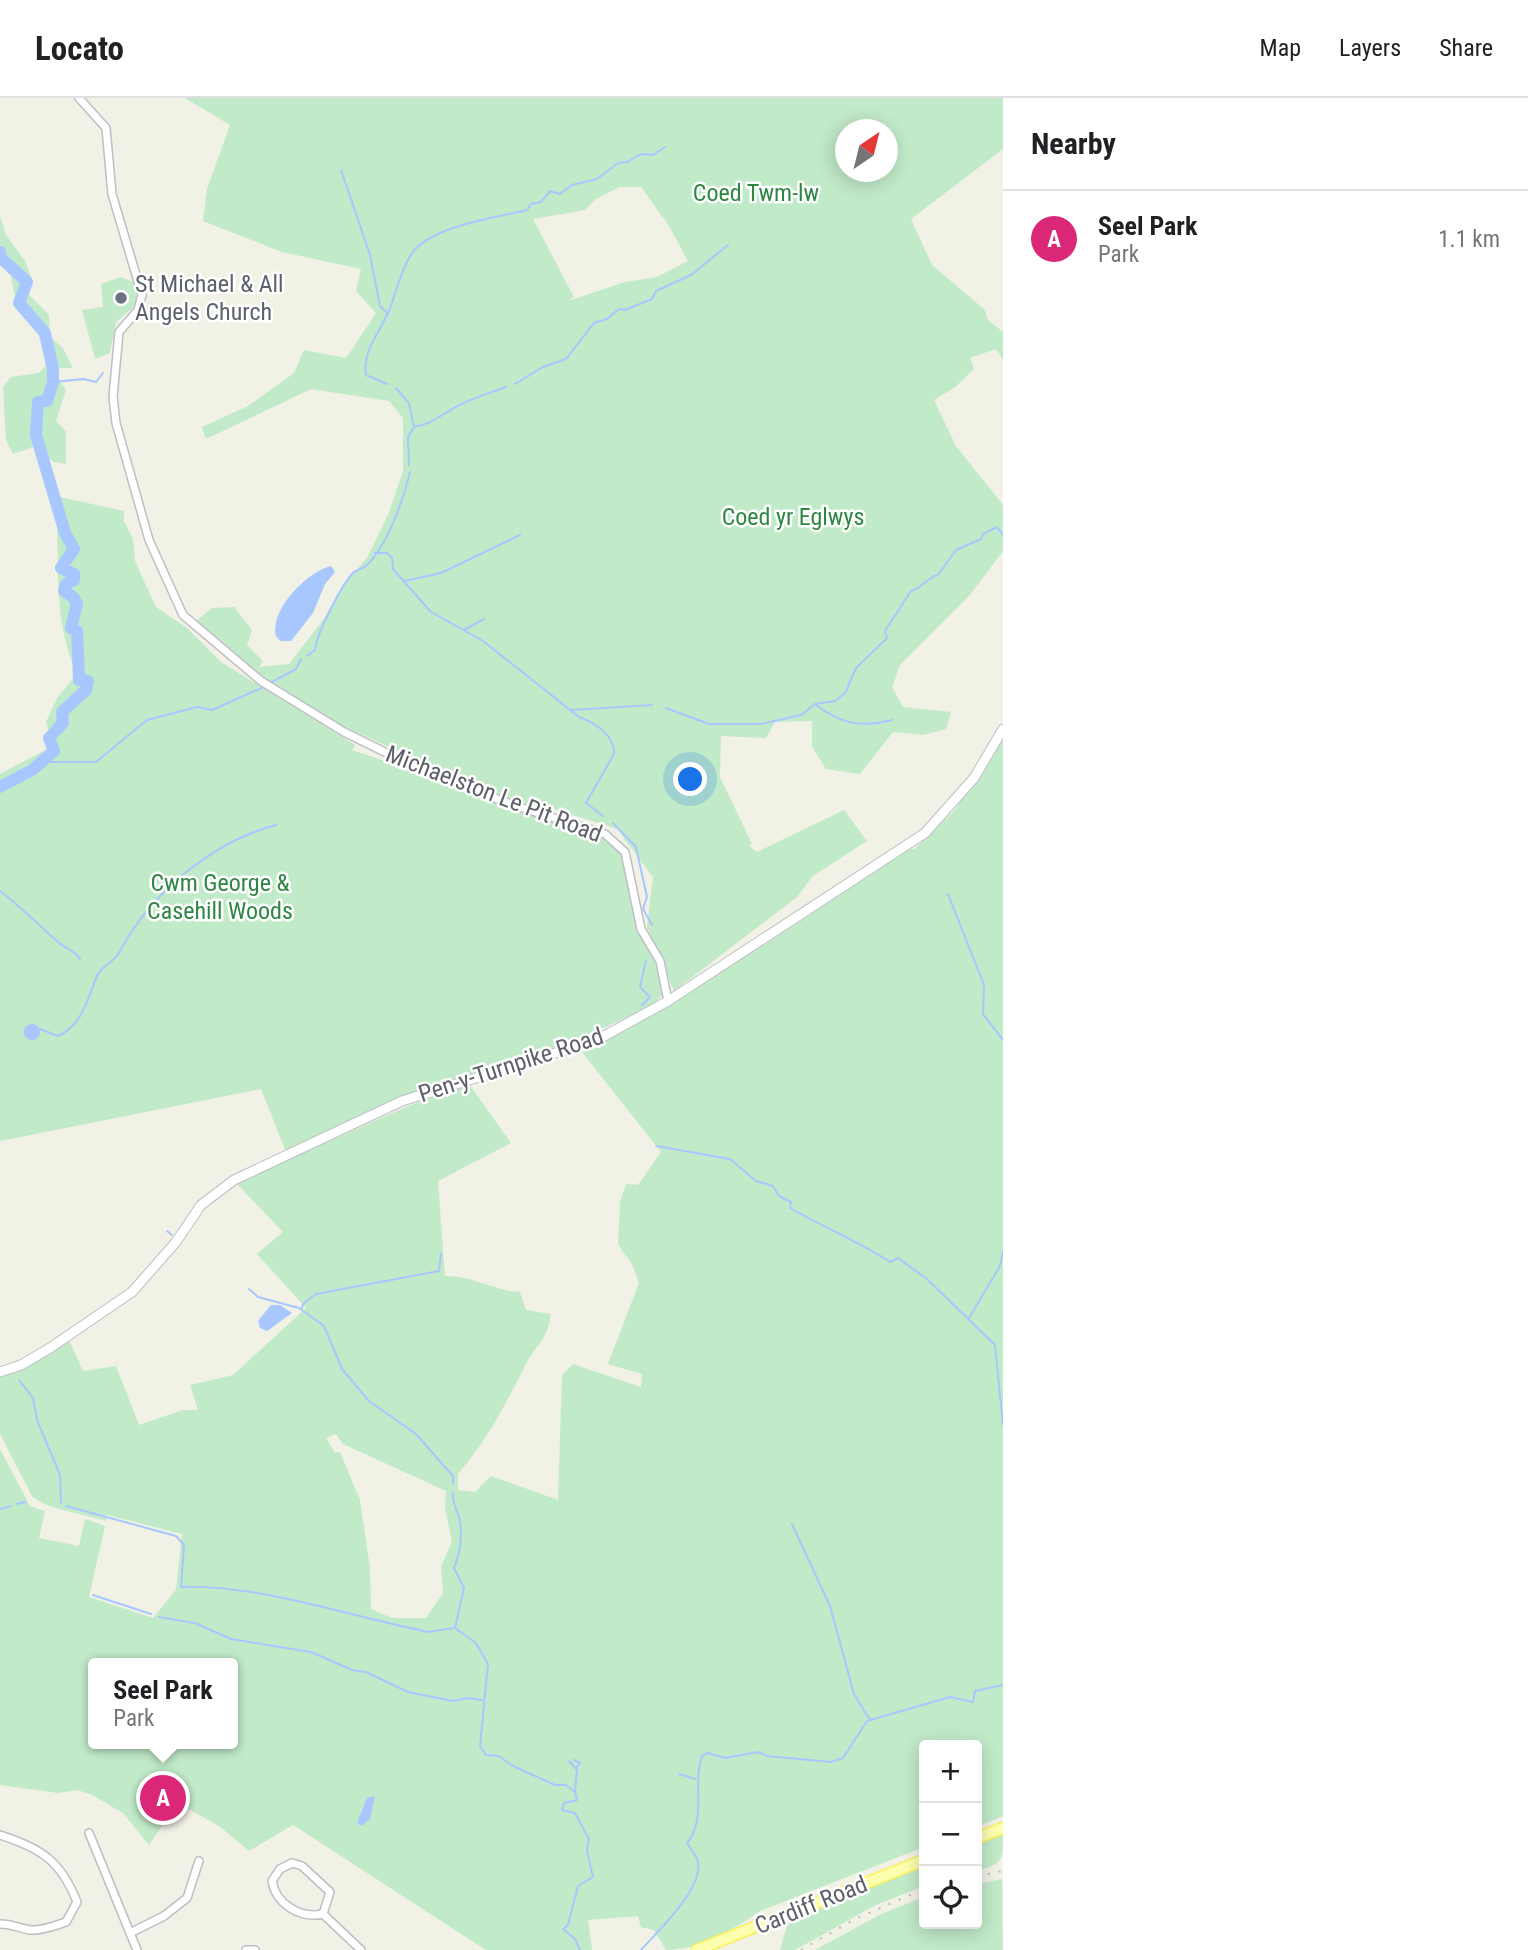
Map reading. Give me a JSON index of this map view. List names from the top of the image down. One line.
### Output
{"streets":{"main road":["Cardiff Road"],"street":["Michaelston Le Pit Road","Pen-y-Turnpike Road"]},"crossings":[["Michaelston Le Pit Road","Pen-y-Turnpike Road"]],"parks":["Coed Twm-lw","Coed yr Eglwys","Cwm George & Casehill Woods"],"places":["St Michael & All Angels Church"],"north":"top right","page":{"header":"Locato","nav":["Map","Layers","Share"],"heading":"Nearby","list":[{"mark":"A","name":"Seel Park","note":"Park","value":"1.1 km"}],"popup":["Seel Park","Park"],"map_buttons":["+","−"],"pins":"A"}}
